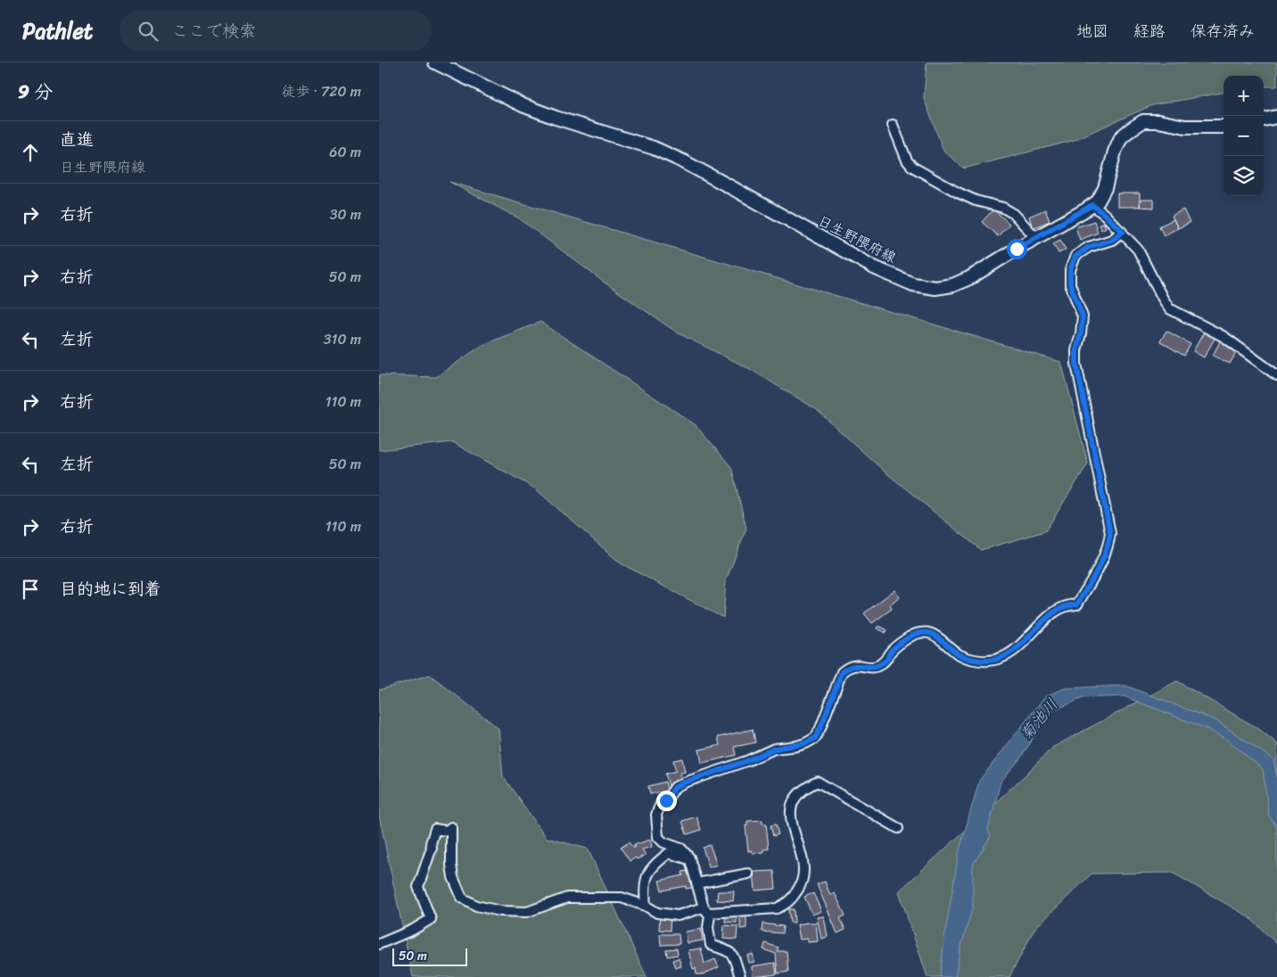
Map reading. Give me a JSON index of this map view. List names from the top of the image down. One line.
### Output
{"streets":{"main road":["日生野隈府線"]},"water":["菊池川"],"scale_bar":"50 m","page":{"header":"Pathlet","search":"ここで検索","nav":["地図","経路","保存済み"],"heading":["9 分","徒歩 · 720 m"],"map_buttons":["+","−"],"list":[["直進","日生野隈府線","60 m"],["右折","30 m"],["右折","50 m"],["左折","310 m"],["右折","110 m"],["左折","50 m"],["右折","110 m"],"目的地に到着"],"scale":"50 m"}}
